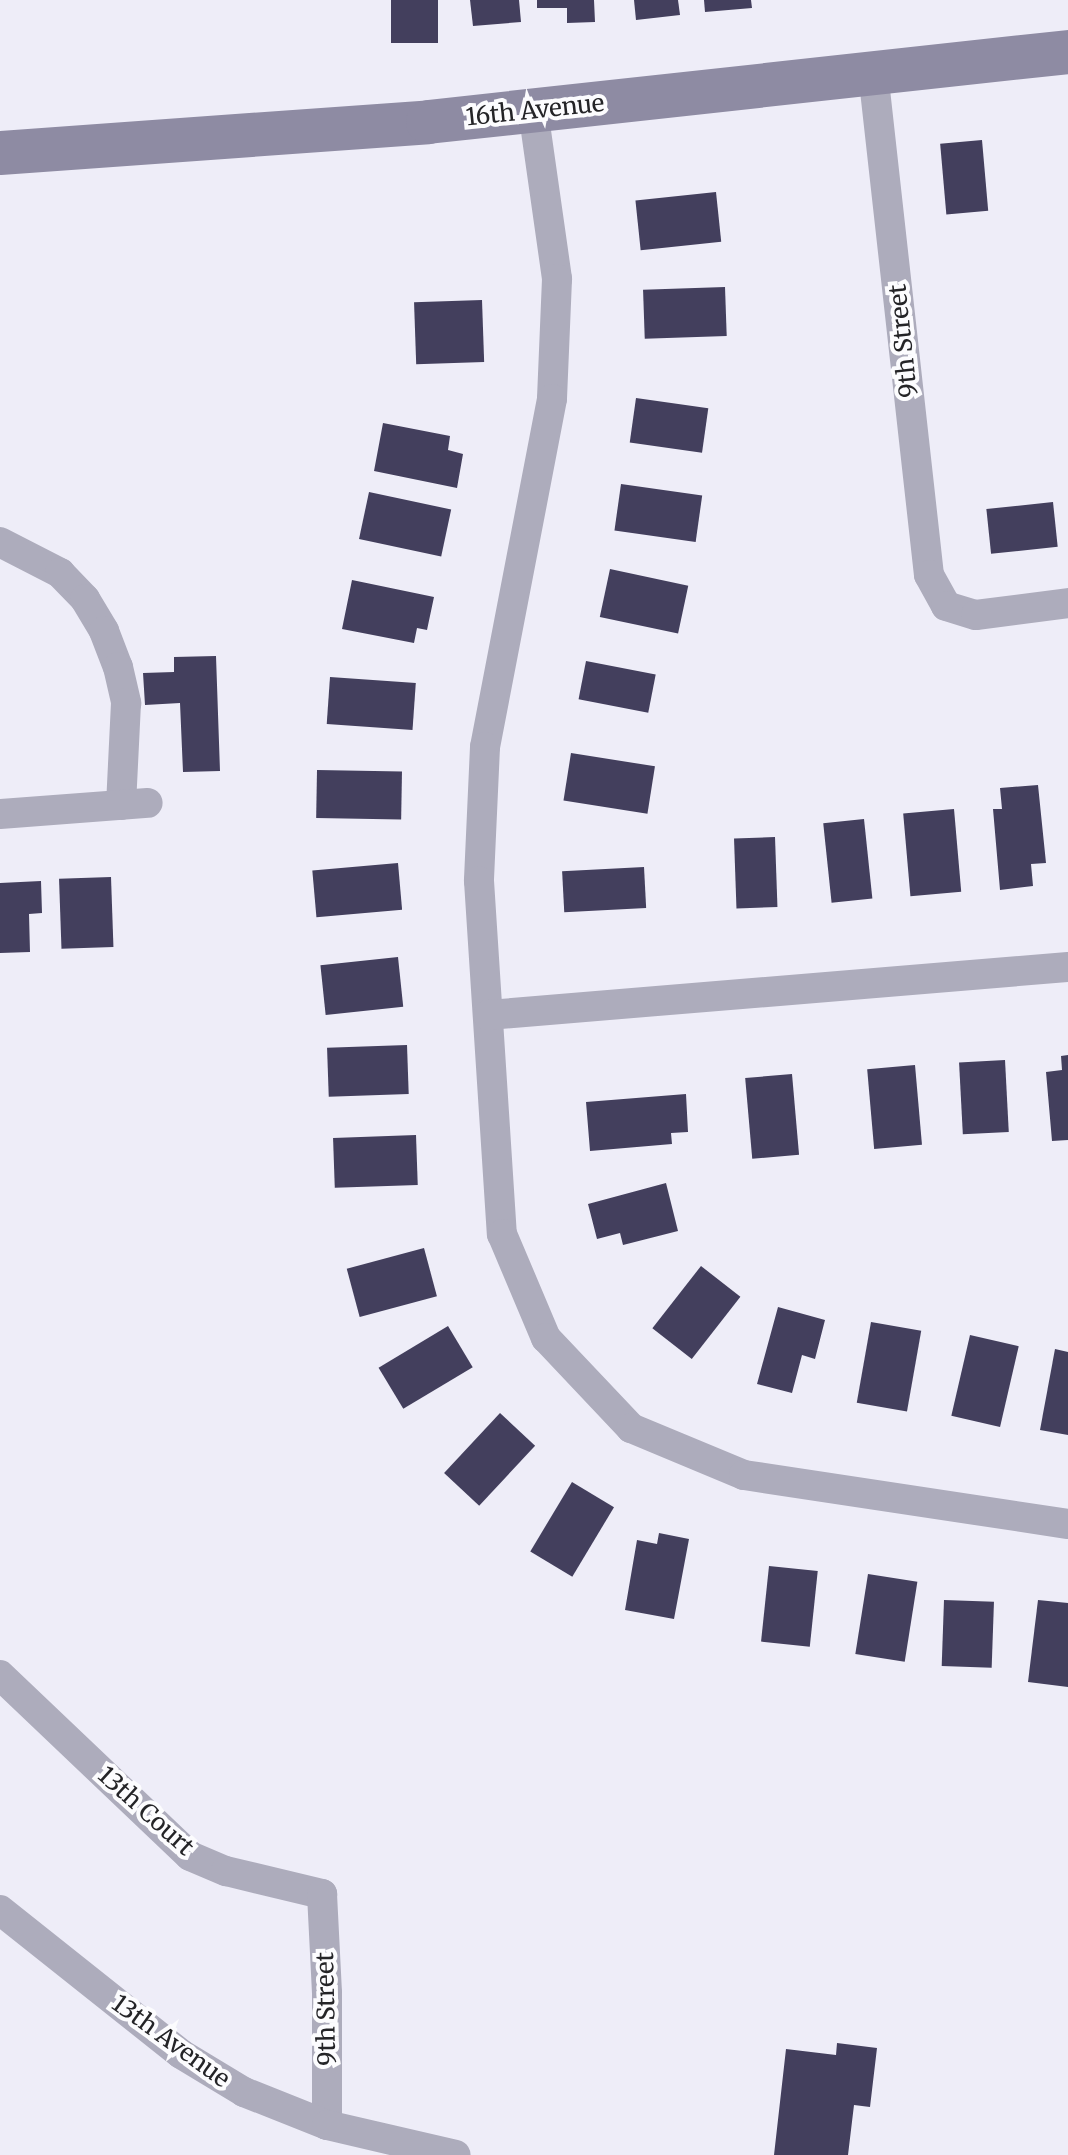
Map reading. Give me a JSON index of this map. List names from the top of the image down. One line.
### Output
{"streets":{"street":["16th Avenue","9th Street","13th Court","13th Avenue"]},"crossings":[["16th Avenue","9th Street"],["9th Street","13th Court"],["9th Street","13th Avenue"]]}
